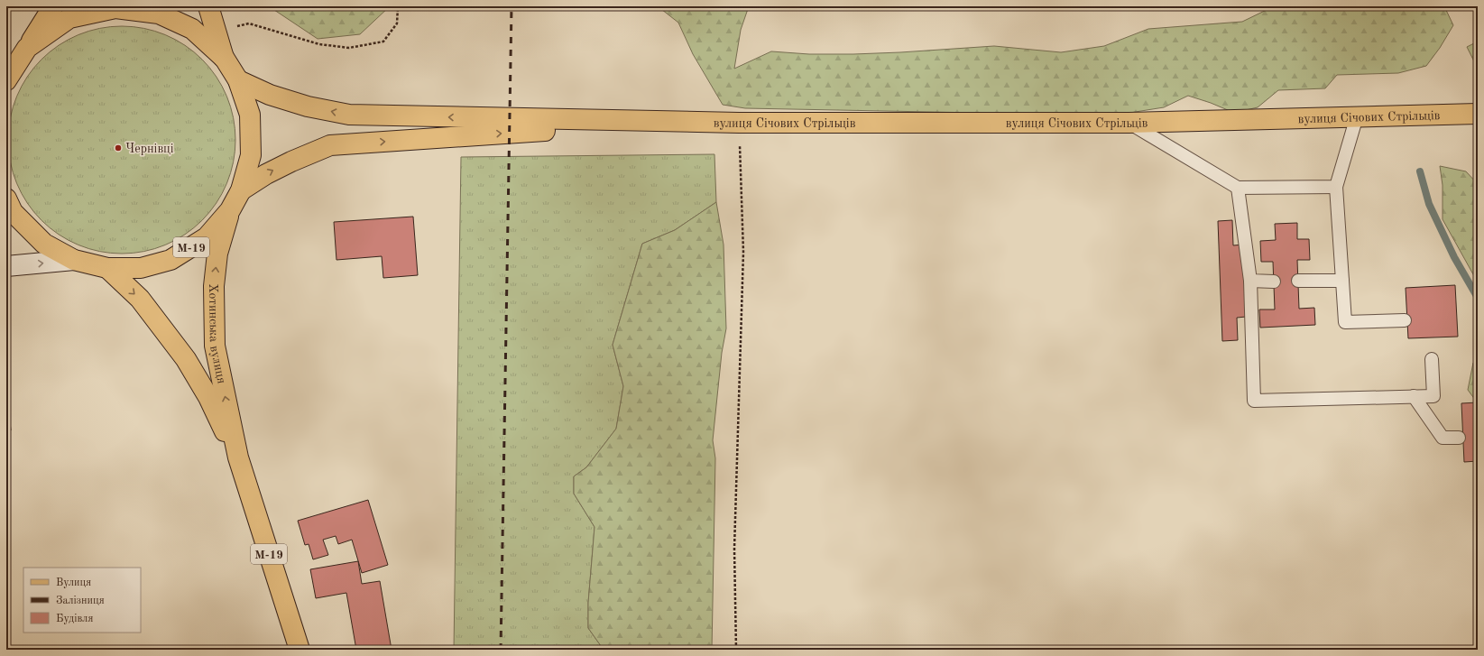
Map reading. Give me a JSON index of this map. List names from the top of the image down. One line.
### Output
{"streets":{"main road":["вулиця Січових Стрільців","М-19","Хотинська вулиця"]},"crossings":[["М-19","Хотинська вулиця"]],"places":["Чернівці"],"legend":["Вулиця","Залізниця","Будівля"]}
